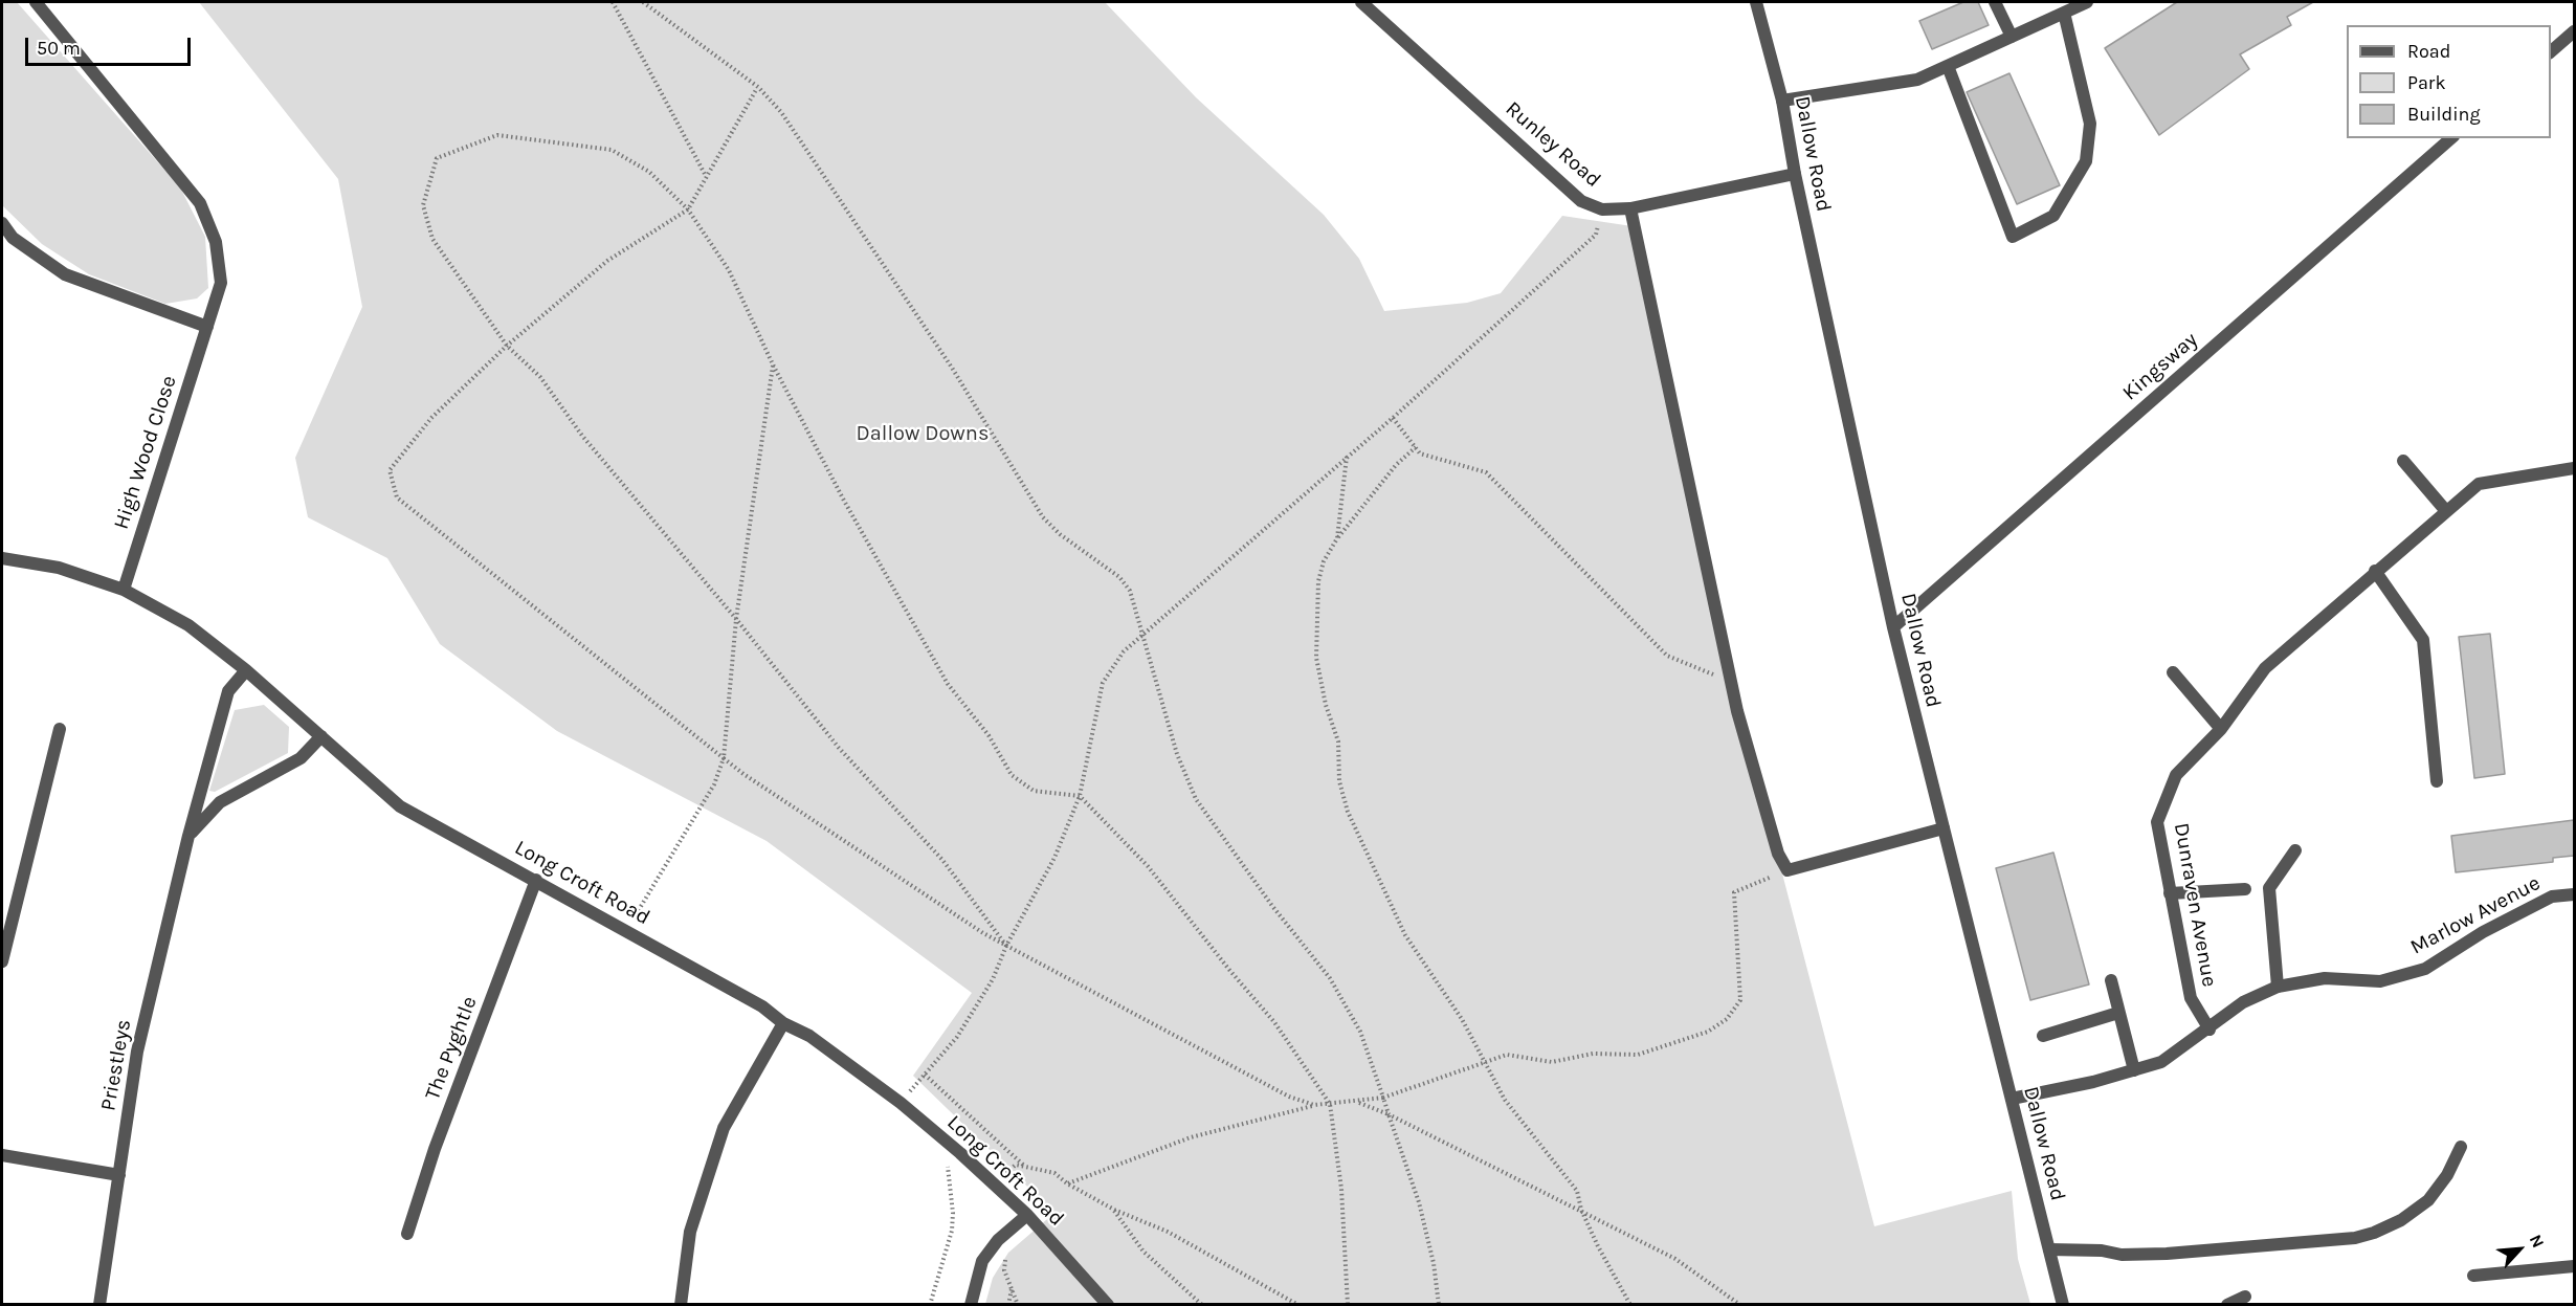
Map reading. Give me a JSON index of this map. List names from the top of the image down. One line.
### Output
{"streets":{"street":["Runley Road","Dallow Road","Kingsway","High Wood Close","Long Croft Road","Dunraven Avenue","Marlow Avenue","The Pyghtle","Priestleys"]},"crossings":[["Runley Road","Dallow Road"],["Dallow Road","Kingsway"],["Dallow Road","Marlow Avenue"],["High Wood Close","Long Croft Road"],["Long Croft Road","The Pyghtle"],["Long Croft Road","Priestleys"],["Dunraven Avenue","Marlow Avenue"]],"parks":["Dallow Downs"],"legend":["Road","Park","Building"],"scale_bar":"50 m","north":"top right"}
